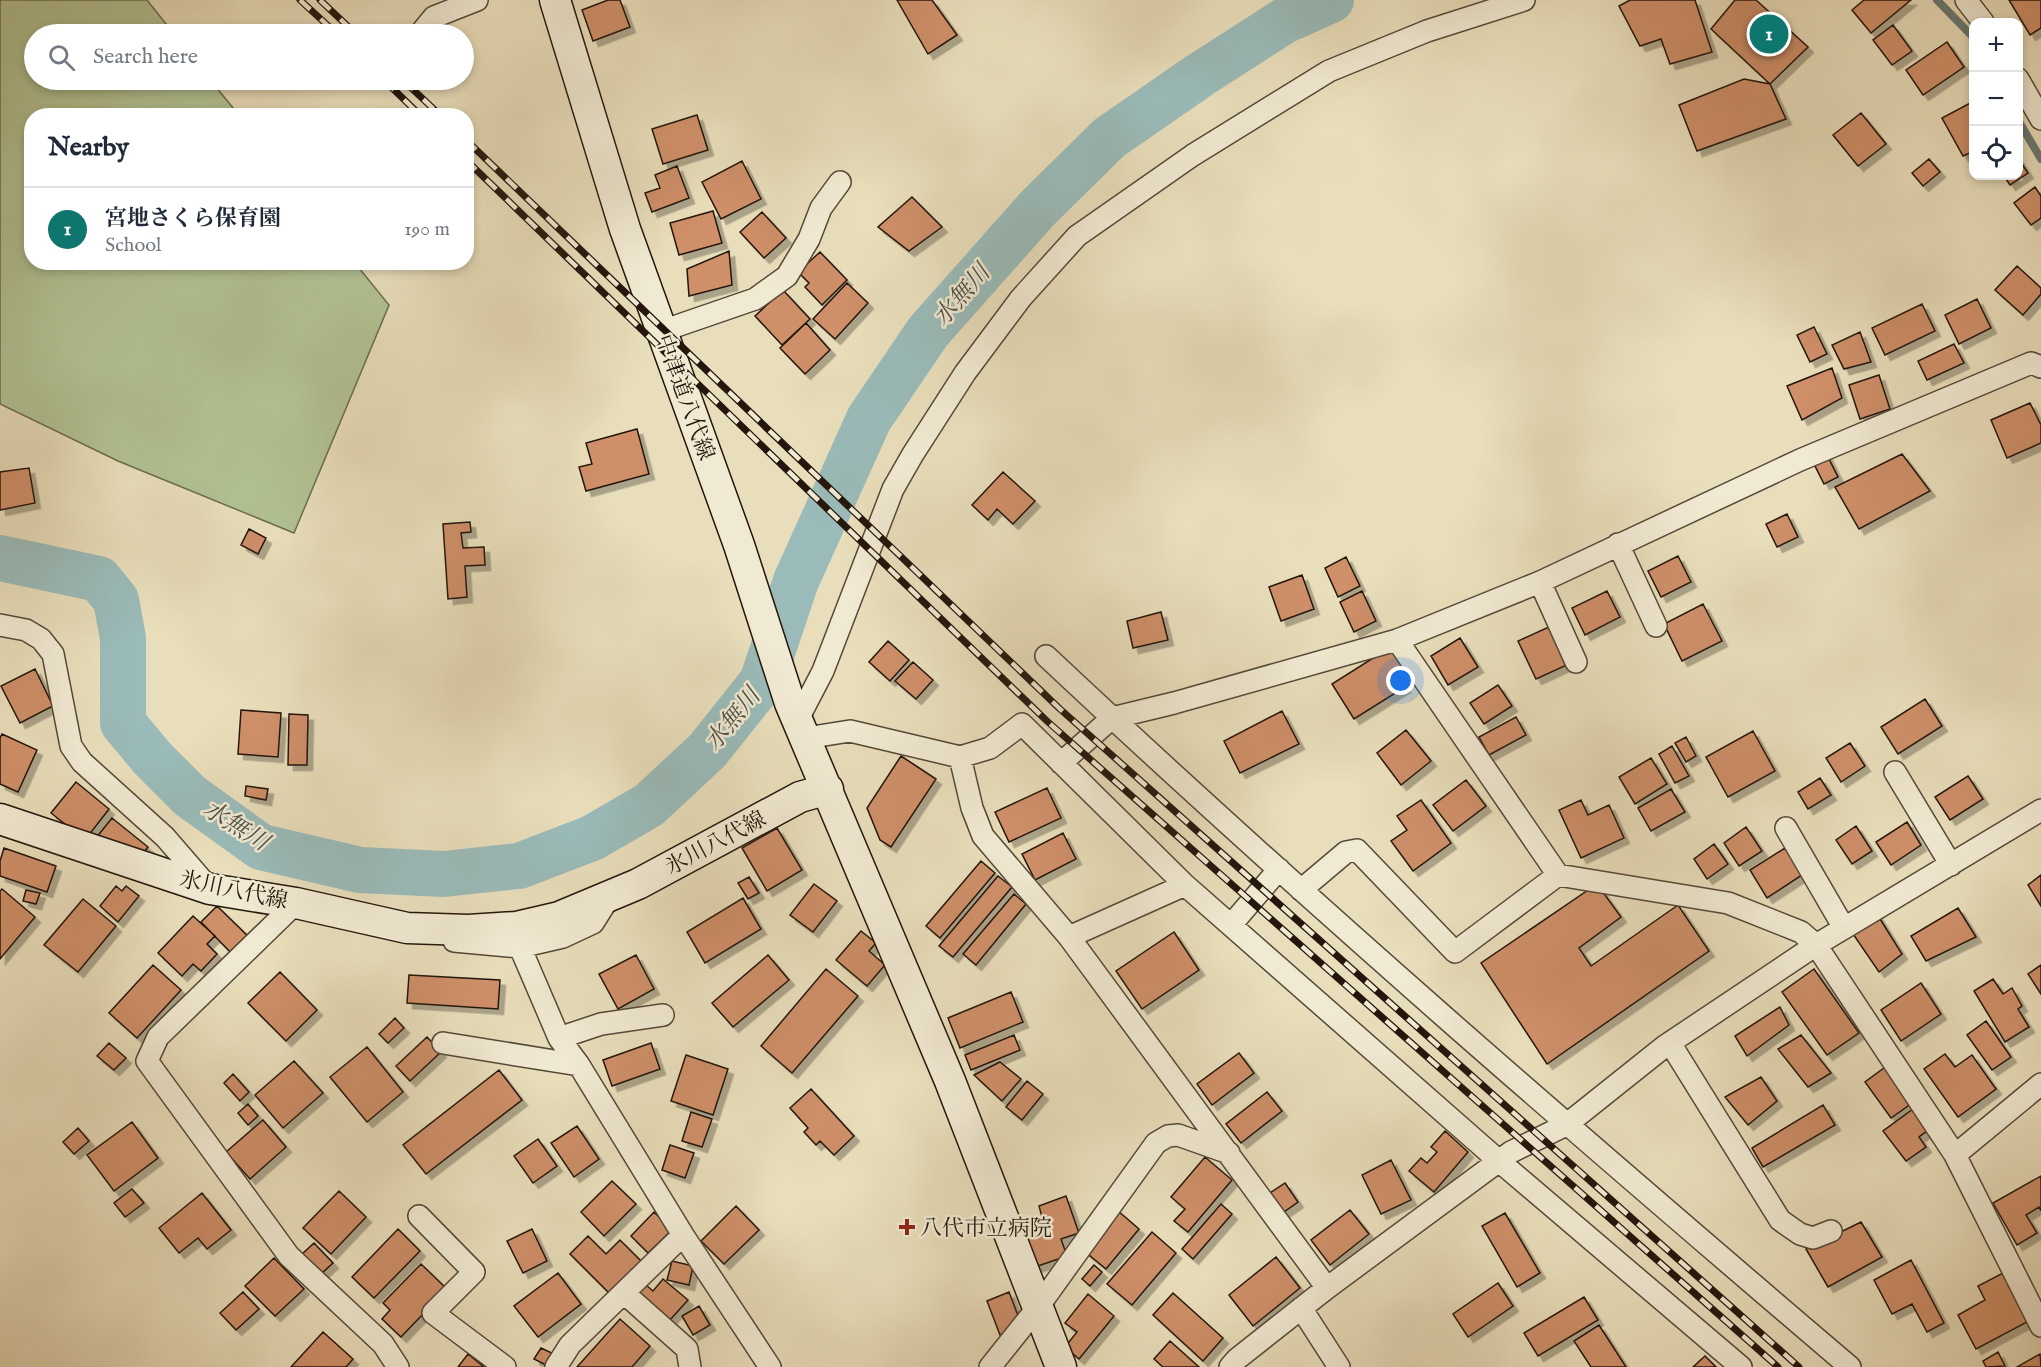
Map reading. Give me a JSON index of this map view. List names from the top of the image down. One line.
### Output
{"streets":{"main road":["中津道八代線","氷川八代線"]},"crossings":[["中津道八代線","氷川八代線"]],"water":["水無川"],"places":{"health":["八代市立病院"]},"page":{"pins":"1","map_buttons":["+","−"],"search":"Search here","heading":"Nearby","list":[{"mark":"1","name":"宮地さくら保育園","note":"School","value":"190 m"}]}}
